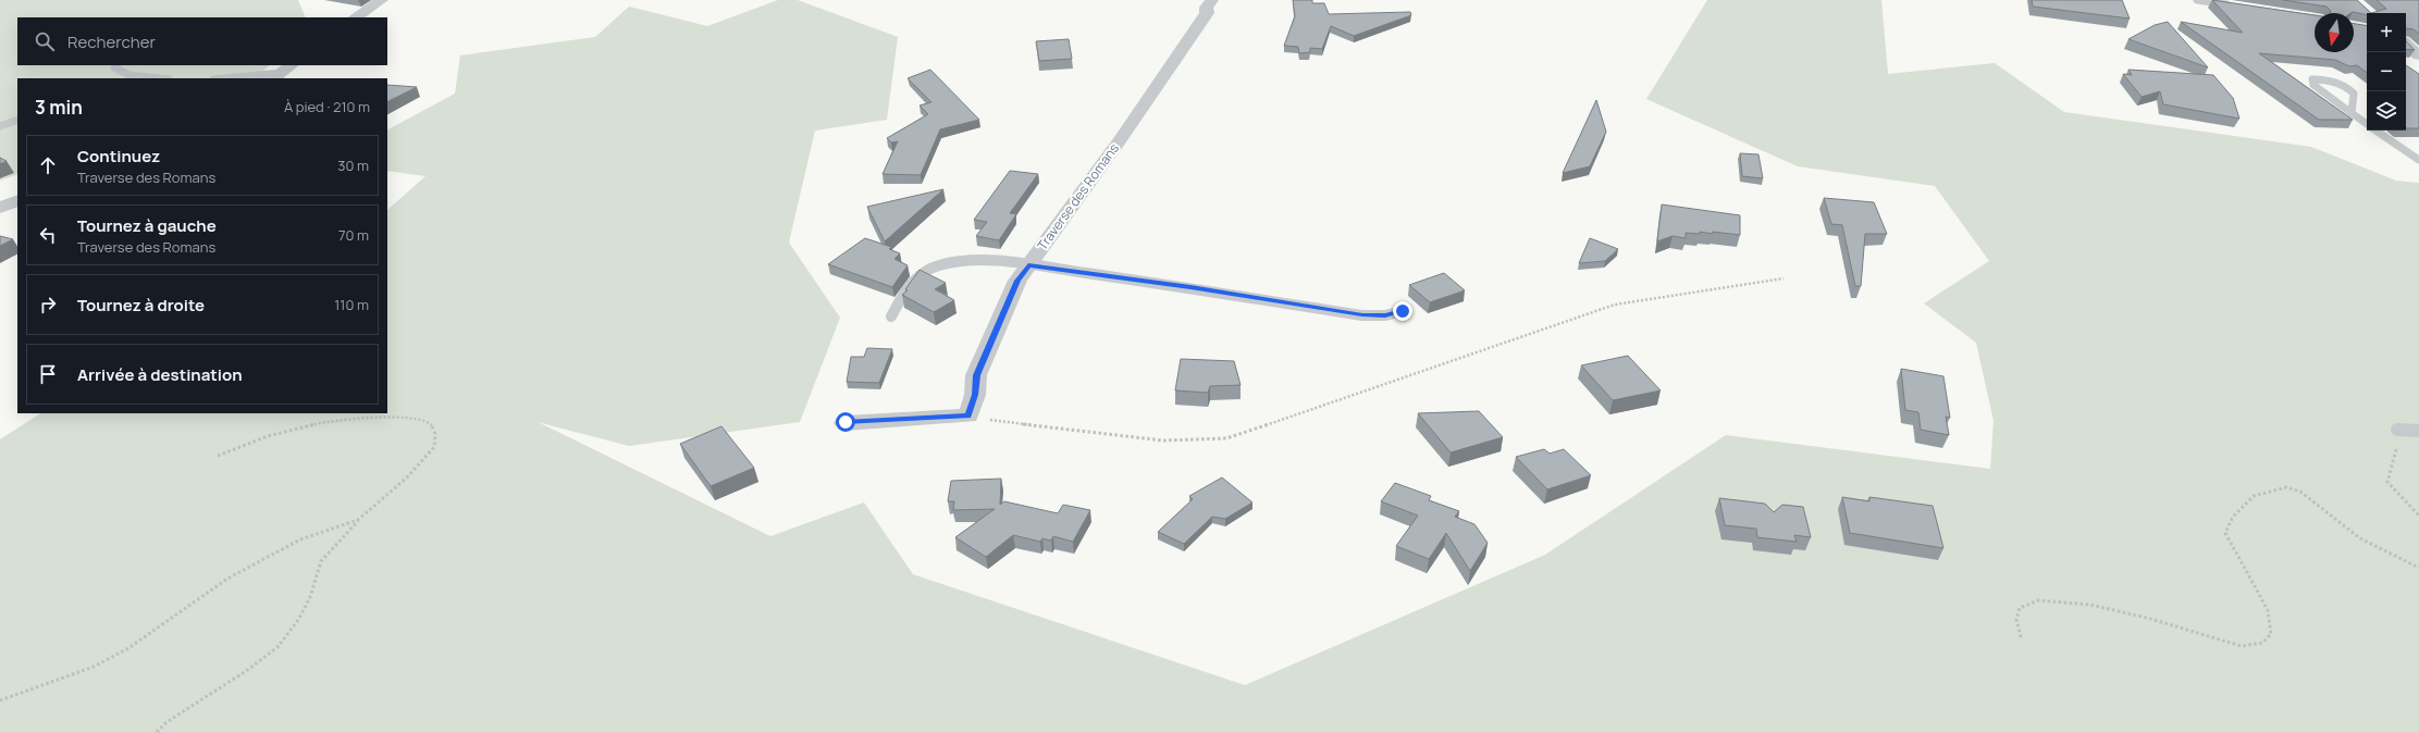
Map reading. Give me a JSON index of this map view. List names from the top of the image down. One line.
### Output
{"streets":{"street":["Traverse des Romans"]},"north":"bottom","page":{"map_buttons":["+","−"],"search":"Rechercher","heading":["3 min","À pied · 210 m"],"list":[["Continuez","Traverse des Romans","30 m"],["Tournez à gauche","Traverse des Romans","70 m"],["Tournez à droite","110 m"],"Arrivée à destination"]}}
